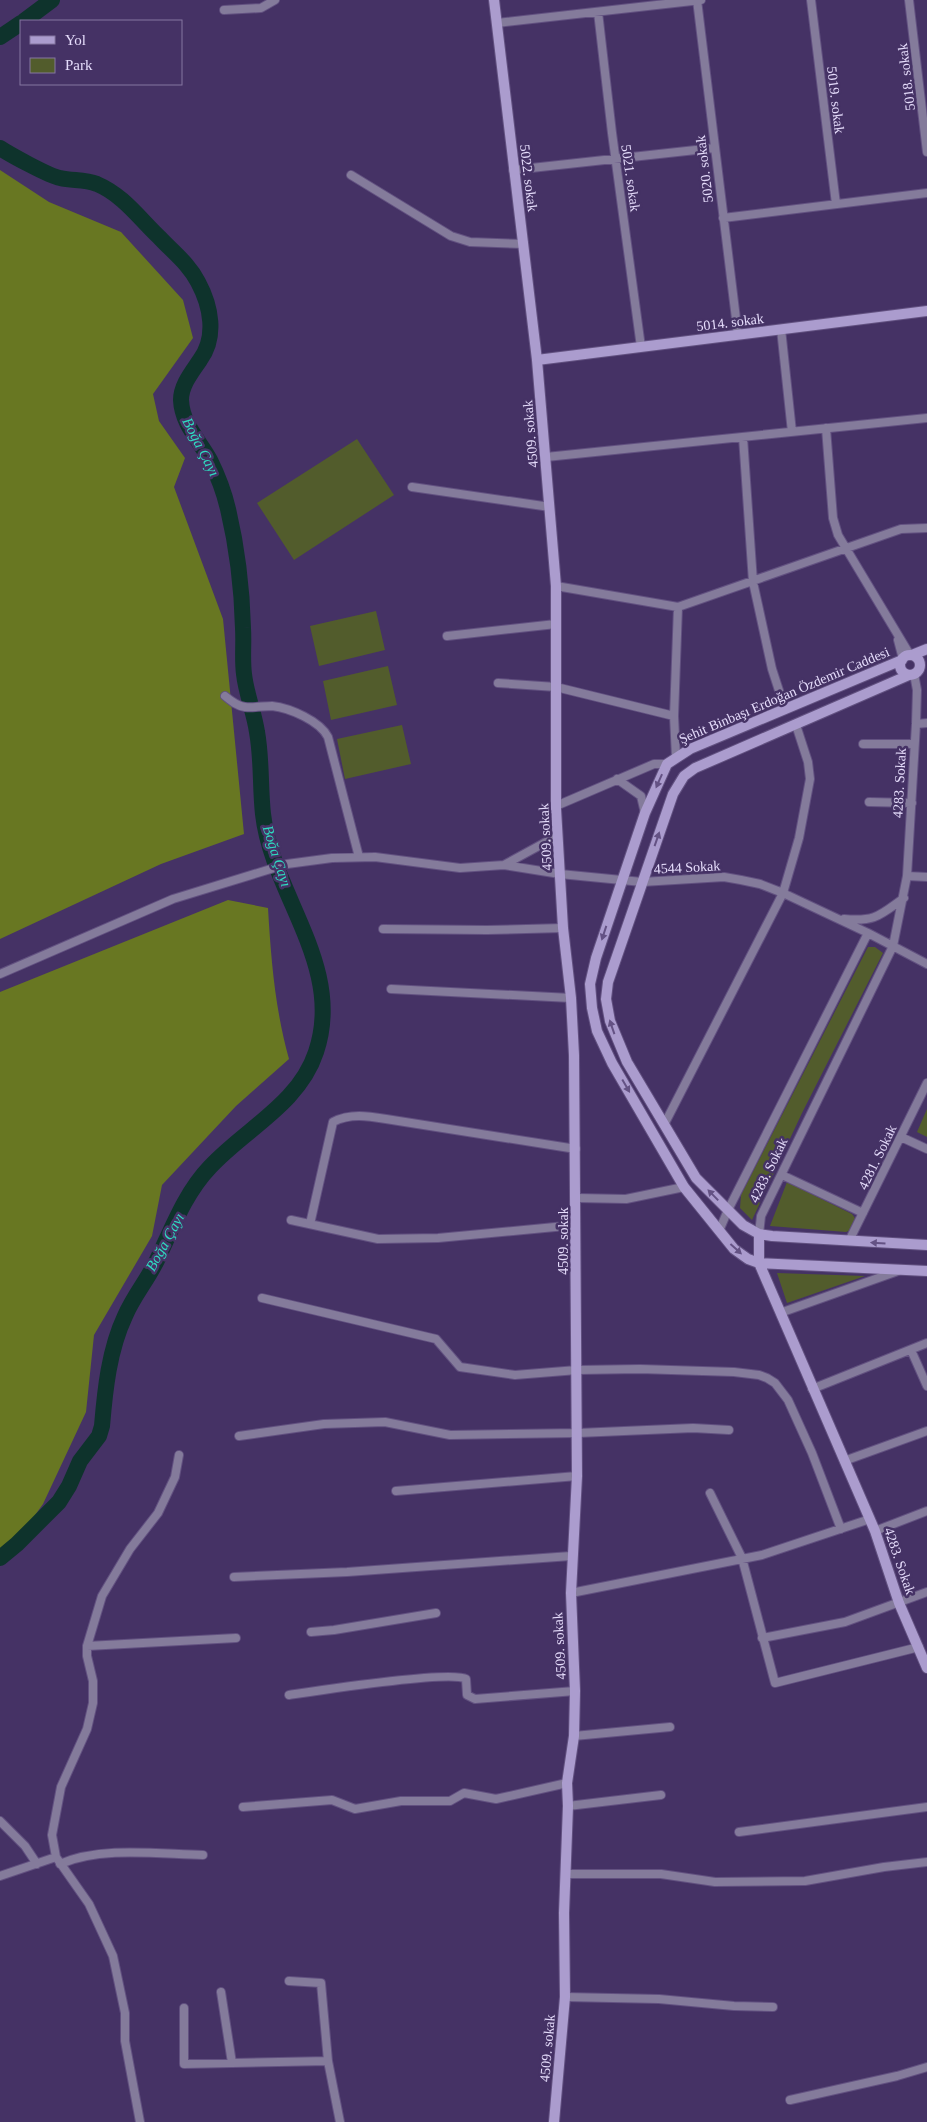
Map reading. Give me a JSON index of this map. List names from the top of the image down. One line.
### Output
{"streets":{"street":["5018. sokak","5019. sokak","5020. sokak","5022. sokak","5021. sokak","5014. sokak","4509. sokak","Şehit Binbaşı Erdoğan Özdemir Caddesi","4283. Sokak","4544 Sokak","4281. Sokak"]},"crossings":[["5020. sokak","5014. sokak"],["5022. sokak","5014. sokak"],["5022. sokak","4509. sokak"],["5021. sokak","5014. sokak"],["5014. sokak","4509. sokak"],["4509. sokak","4544 Sokak"],["Şehit Binbaşı Erdoğan Özdemir Caddesi","4283. Sokak"],["Şehit Binbaşı Erdoğan Özdemir Caddesi","4544 Sokak"],["4283. Sokak","4544 Sokak"]],"water":["Boğa Çayı"],"legend":["Yol","Park"]}
